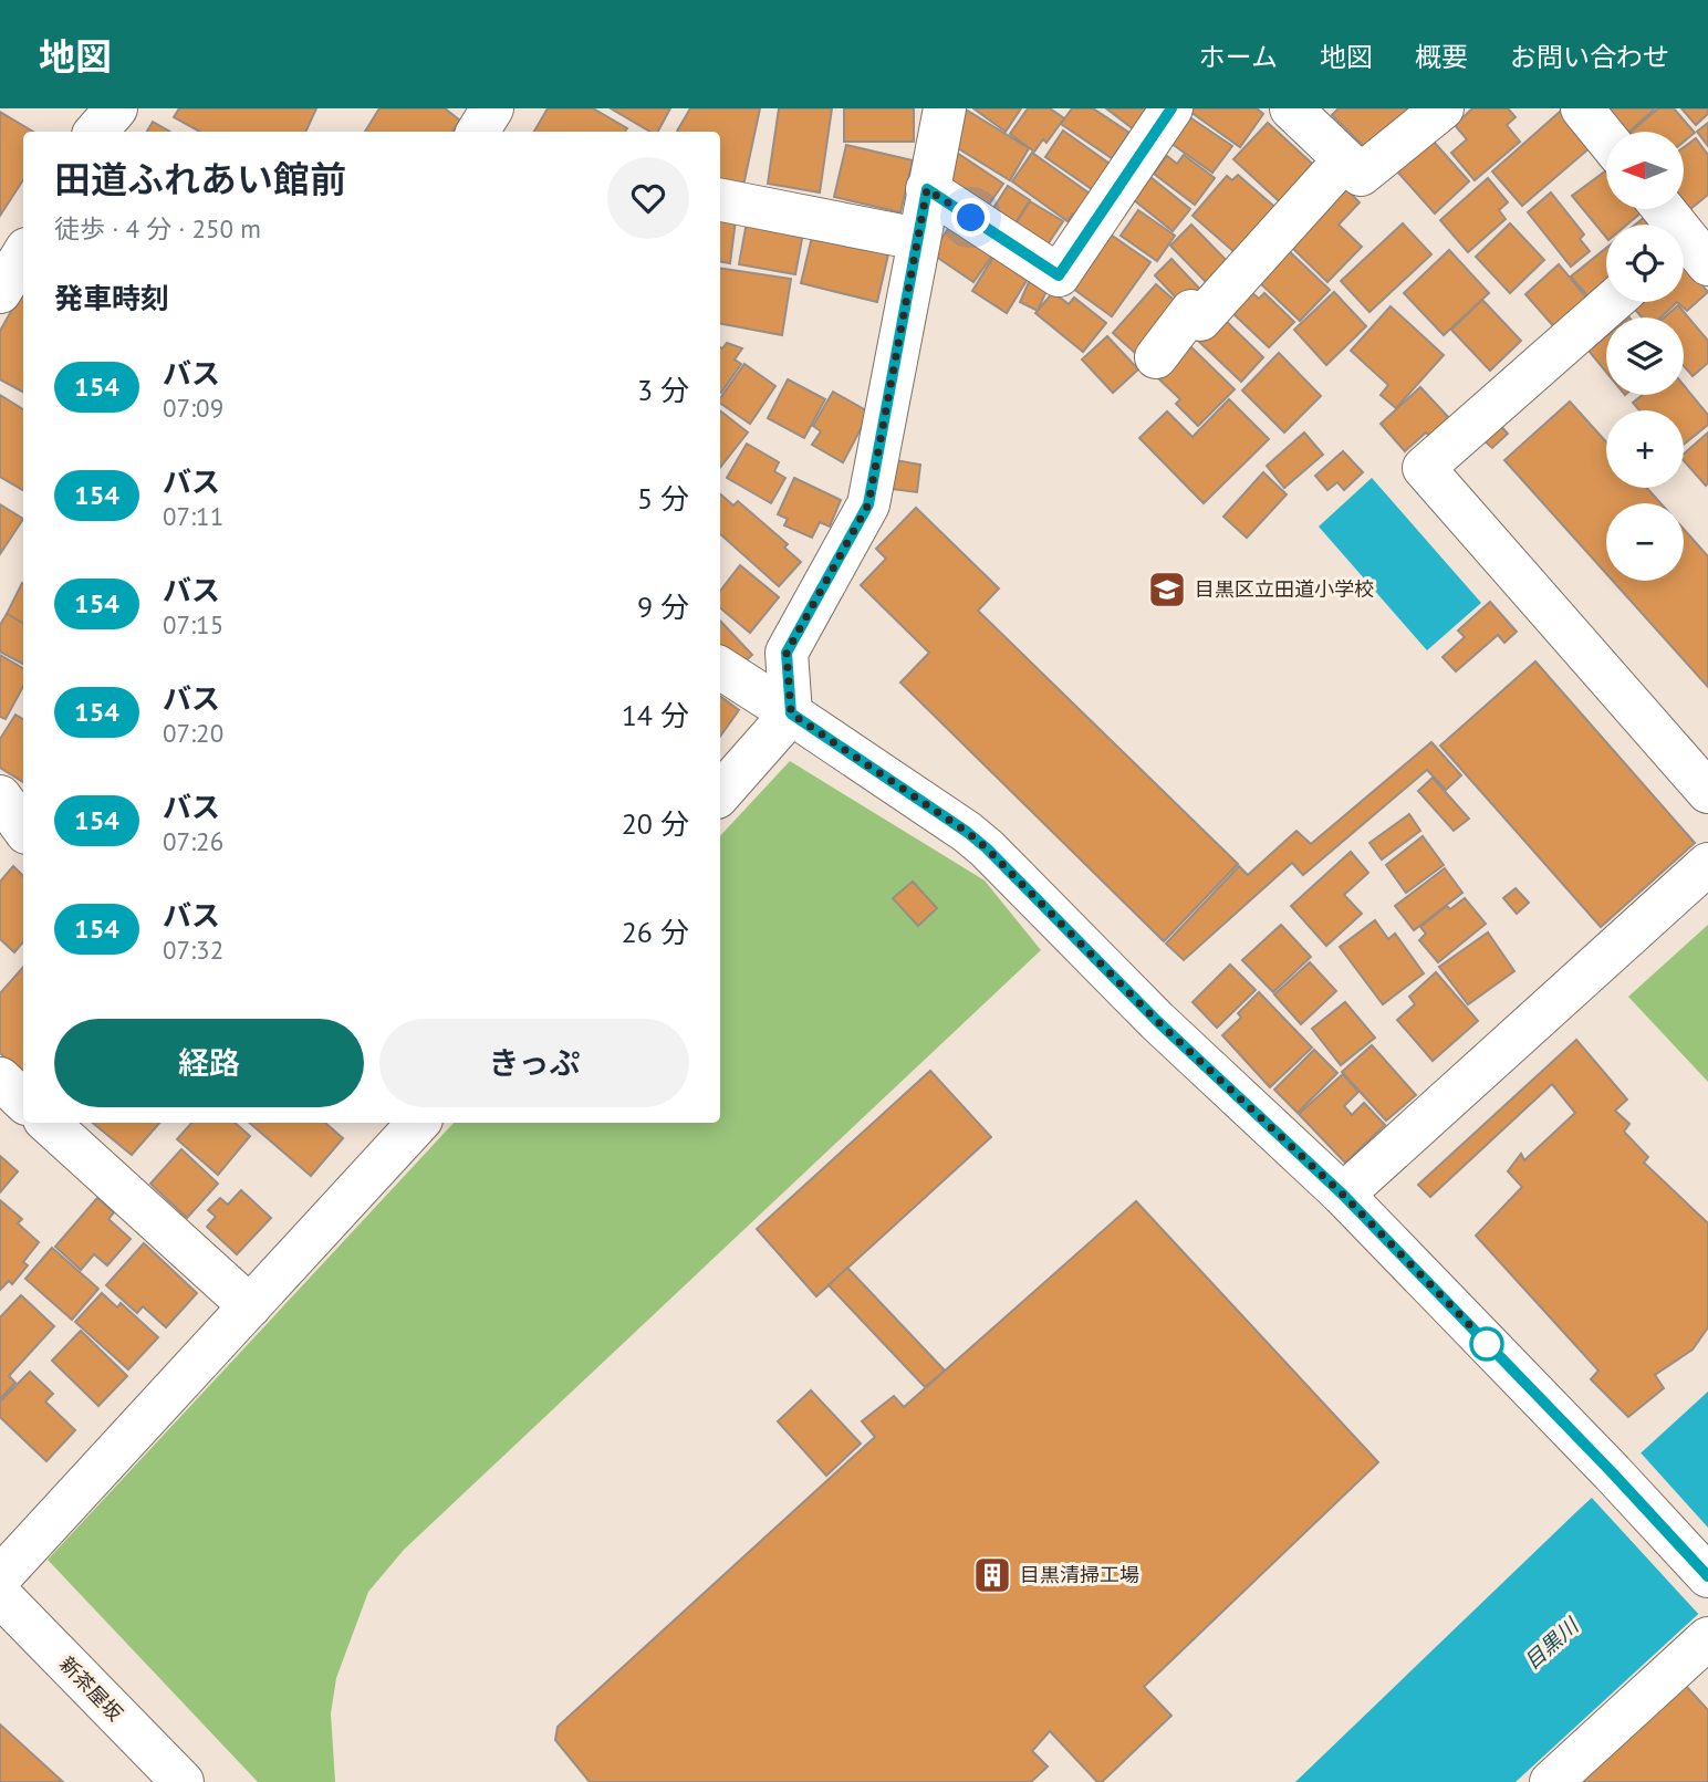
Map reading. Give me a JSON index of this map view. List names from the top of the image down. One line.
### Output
{"streets":{"street":["新茶屋坂"]},"water":["目黒川"],"places":{"school or university":["目黒区立田道小学校"],"building":["目黒清掃工場"]},"lines":["bus line 154"],"north":"left","page":{"header":"地図","nav":["ホーム","地図","概要","お問い合わせ"],"map_buttons":["+","−"],"heading":[["田道ふれあい館前","徒歩 · 4 分 · 250 m"],"発車時刻"],"list":[{"mark":"154","name":"バス","note":"07:09","value":"3 分"},{"mark":"154","name":"バス","note":"07:11","value":"5 分"},{"mark":"154","name":"バス","note":"07:15","value":"9 分"},{"mark":"154","name":"バス","note":"07:20","value":"14 分"},{"mark":"154","name":"バス","note":"07:26","value":"20 分"},{"mark":"154","name":"バス","note":"07:32","value":"26 分"}],"buttons":["経路","きっぷ"]}}
